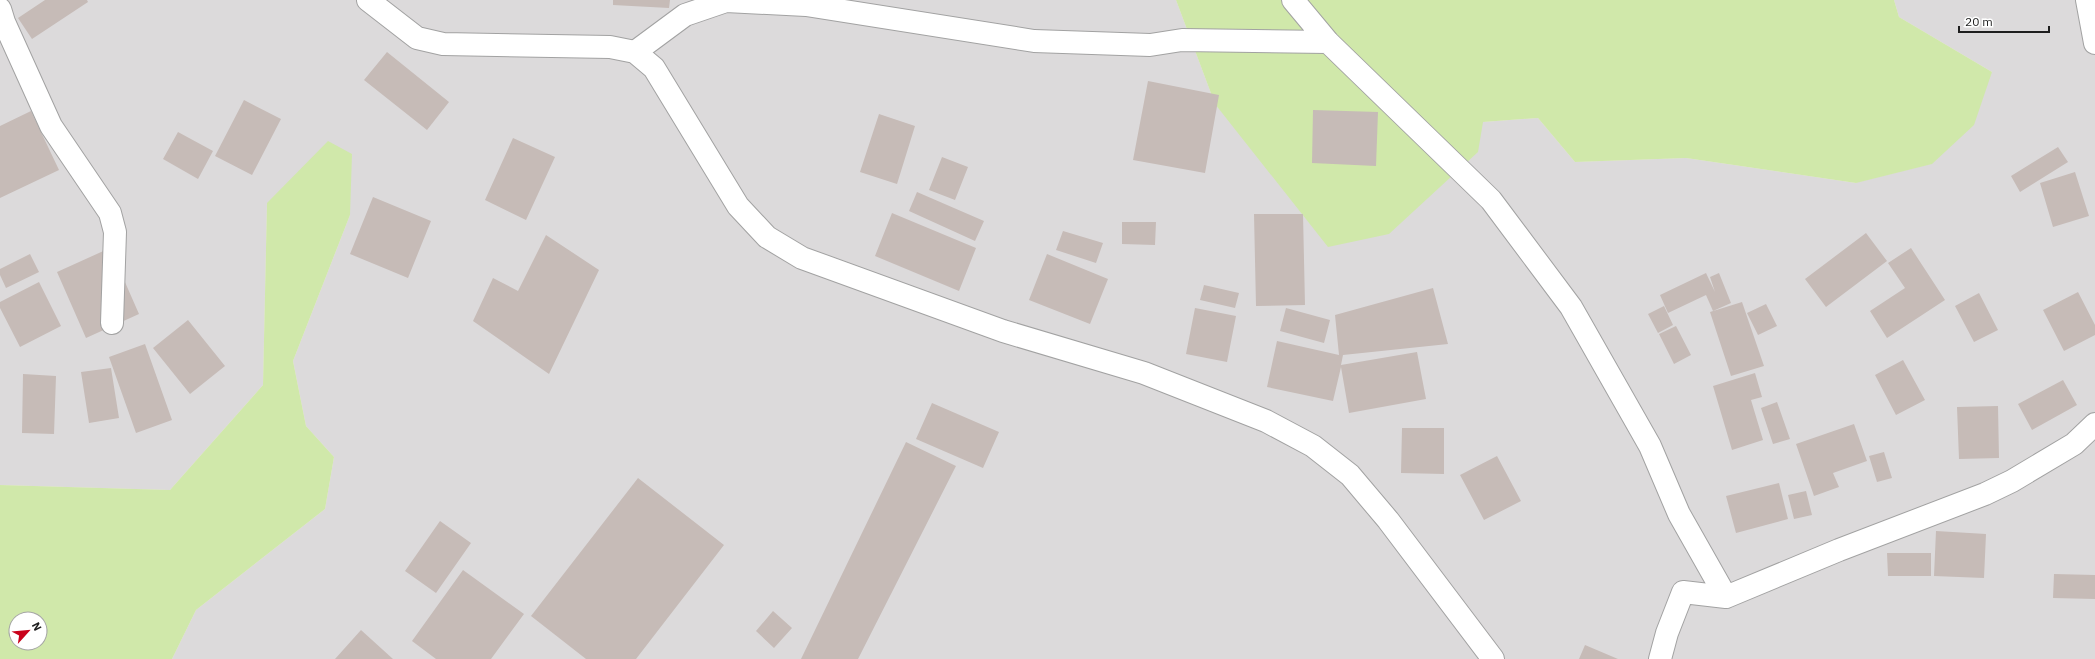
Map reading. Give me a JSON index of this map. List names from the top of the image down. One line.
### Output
{"scale_bar":"20 m","north":"top right"}
